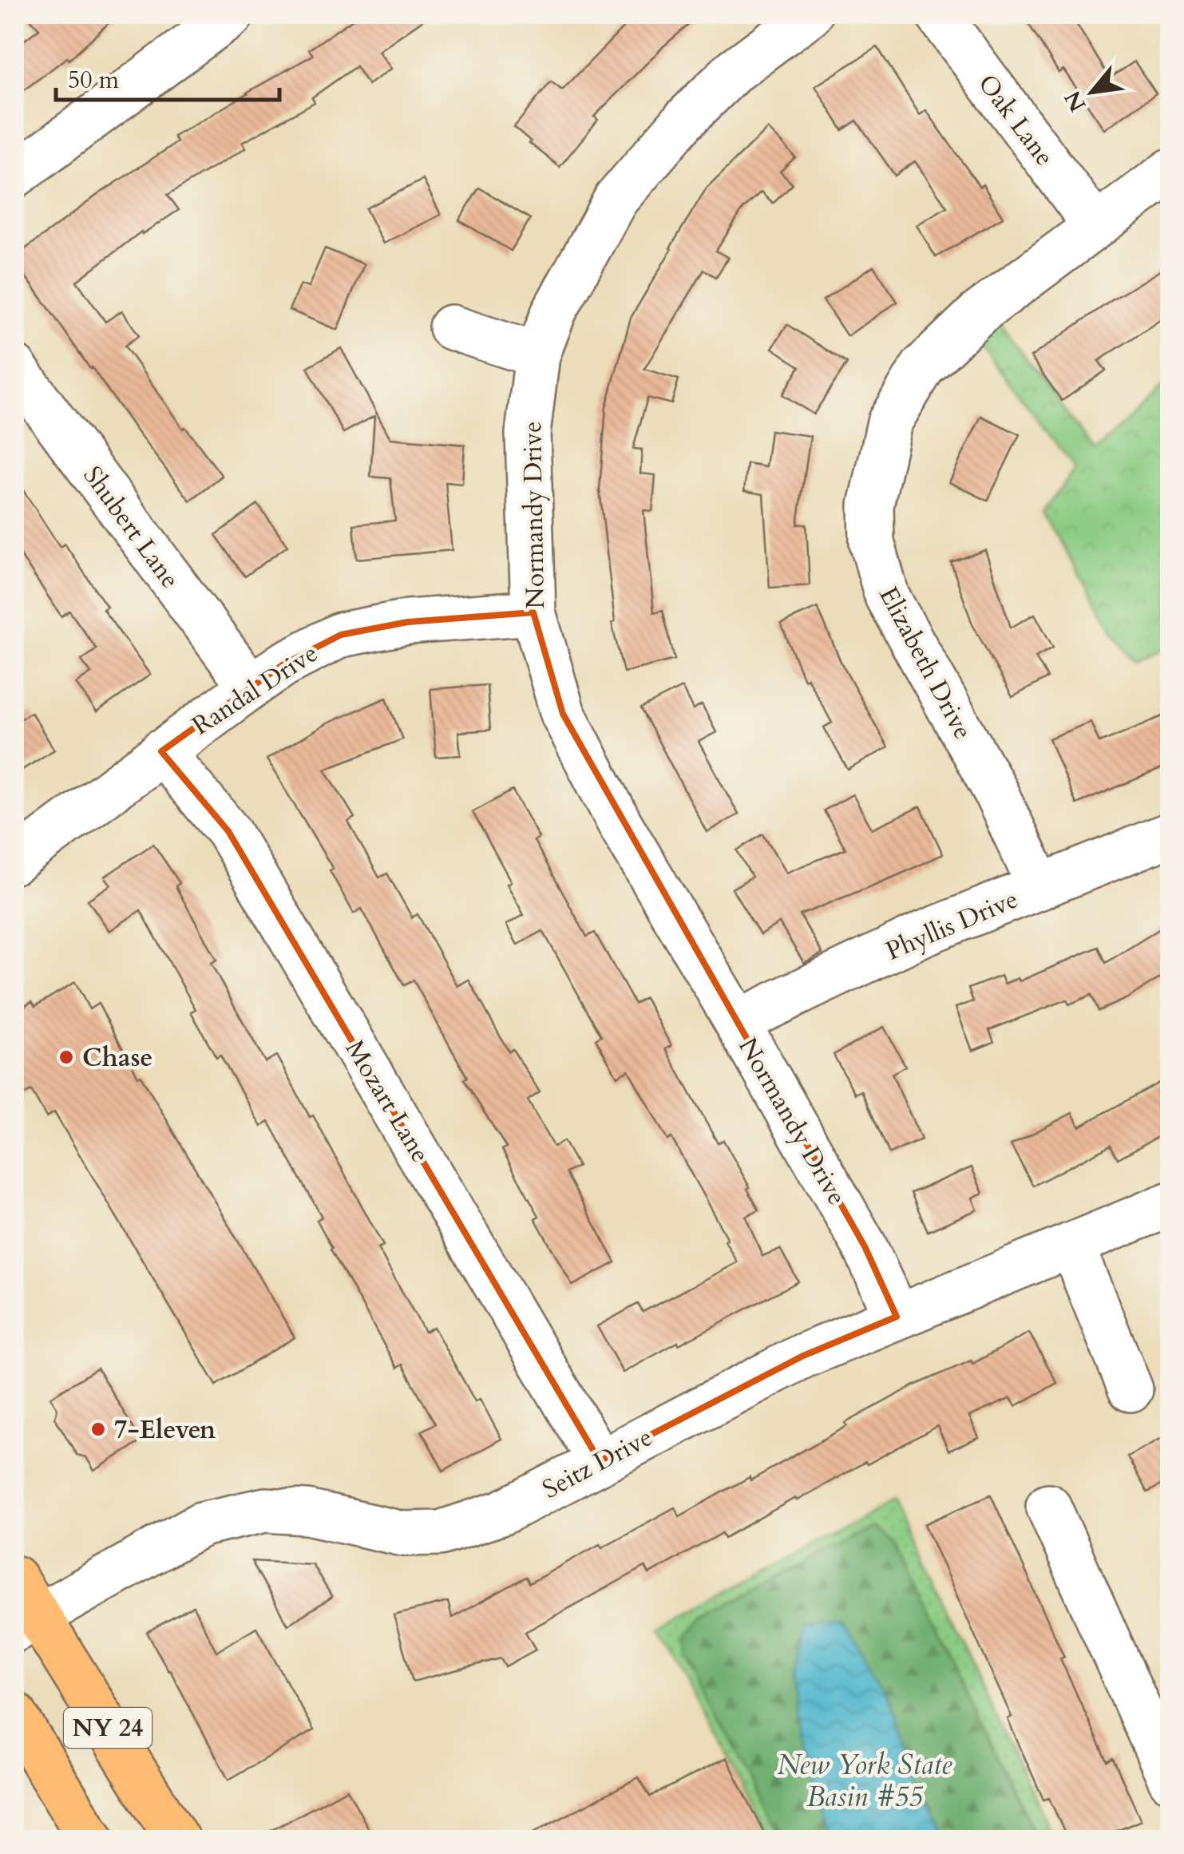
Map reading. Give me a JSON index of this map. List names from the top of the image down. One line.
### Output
{"streets":{"main road":["NY 24"],"street":["Oak Lane","Normandy Drive","Shubert Lane","Elizabeth Drive","Randal Drive","Phyllis Drive","Mozart Lane","Seitz Drive"]},"crossings":[["Oak Lane","Elizabeth Drive"],["Normandy Drive","Randal Drive"],["Normandy Drive","Phyllis Drive"],["Normandy Drive","Seitz Drive"],["Shubert Lane","Randal Drive"],["Elizabeth Drive","Phyllis Drive"],["Randal Drive","Mozart Lane"],["Mozart Lane","Seitz Drive"],["Seitz Drive","NY 24"]],"water":["New York State Basin #55"],"places":["Chase","7-Eleven"],"scale_bar":"50 m","north":"bottom left"}
